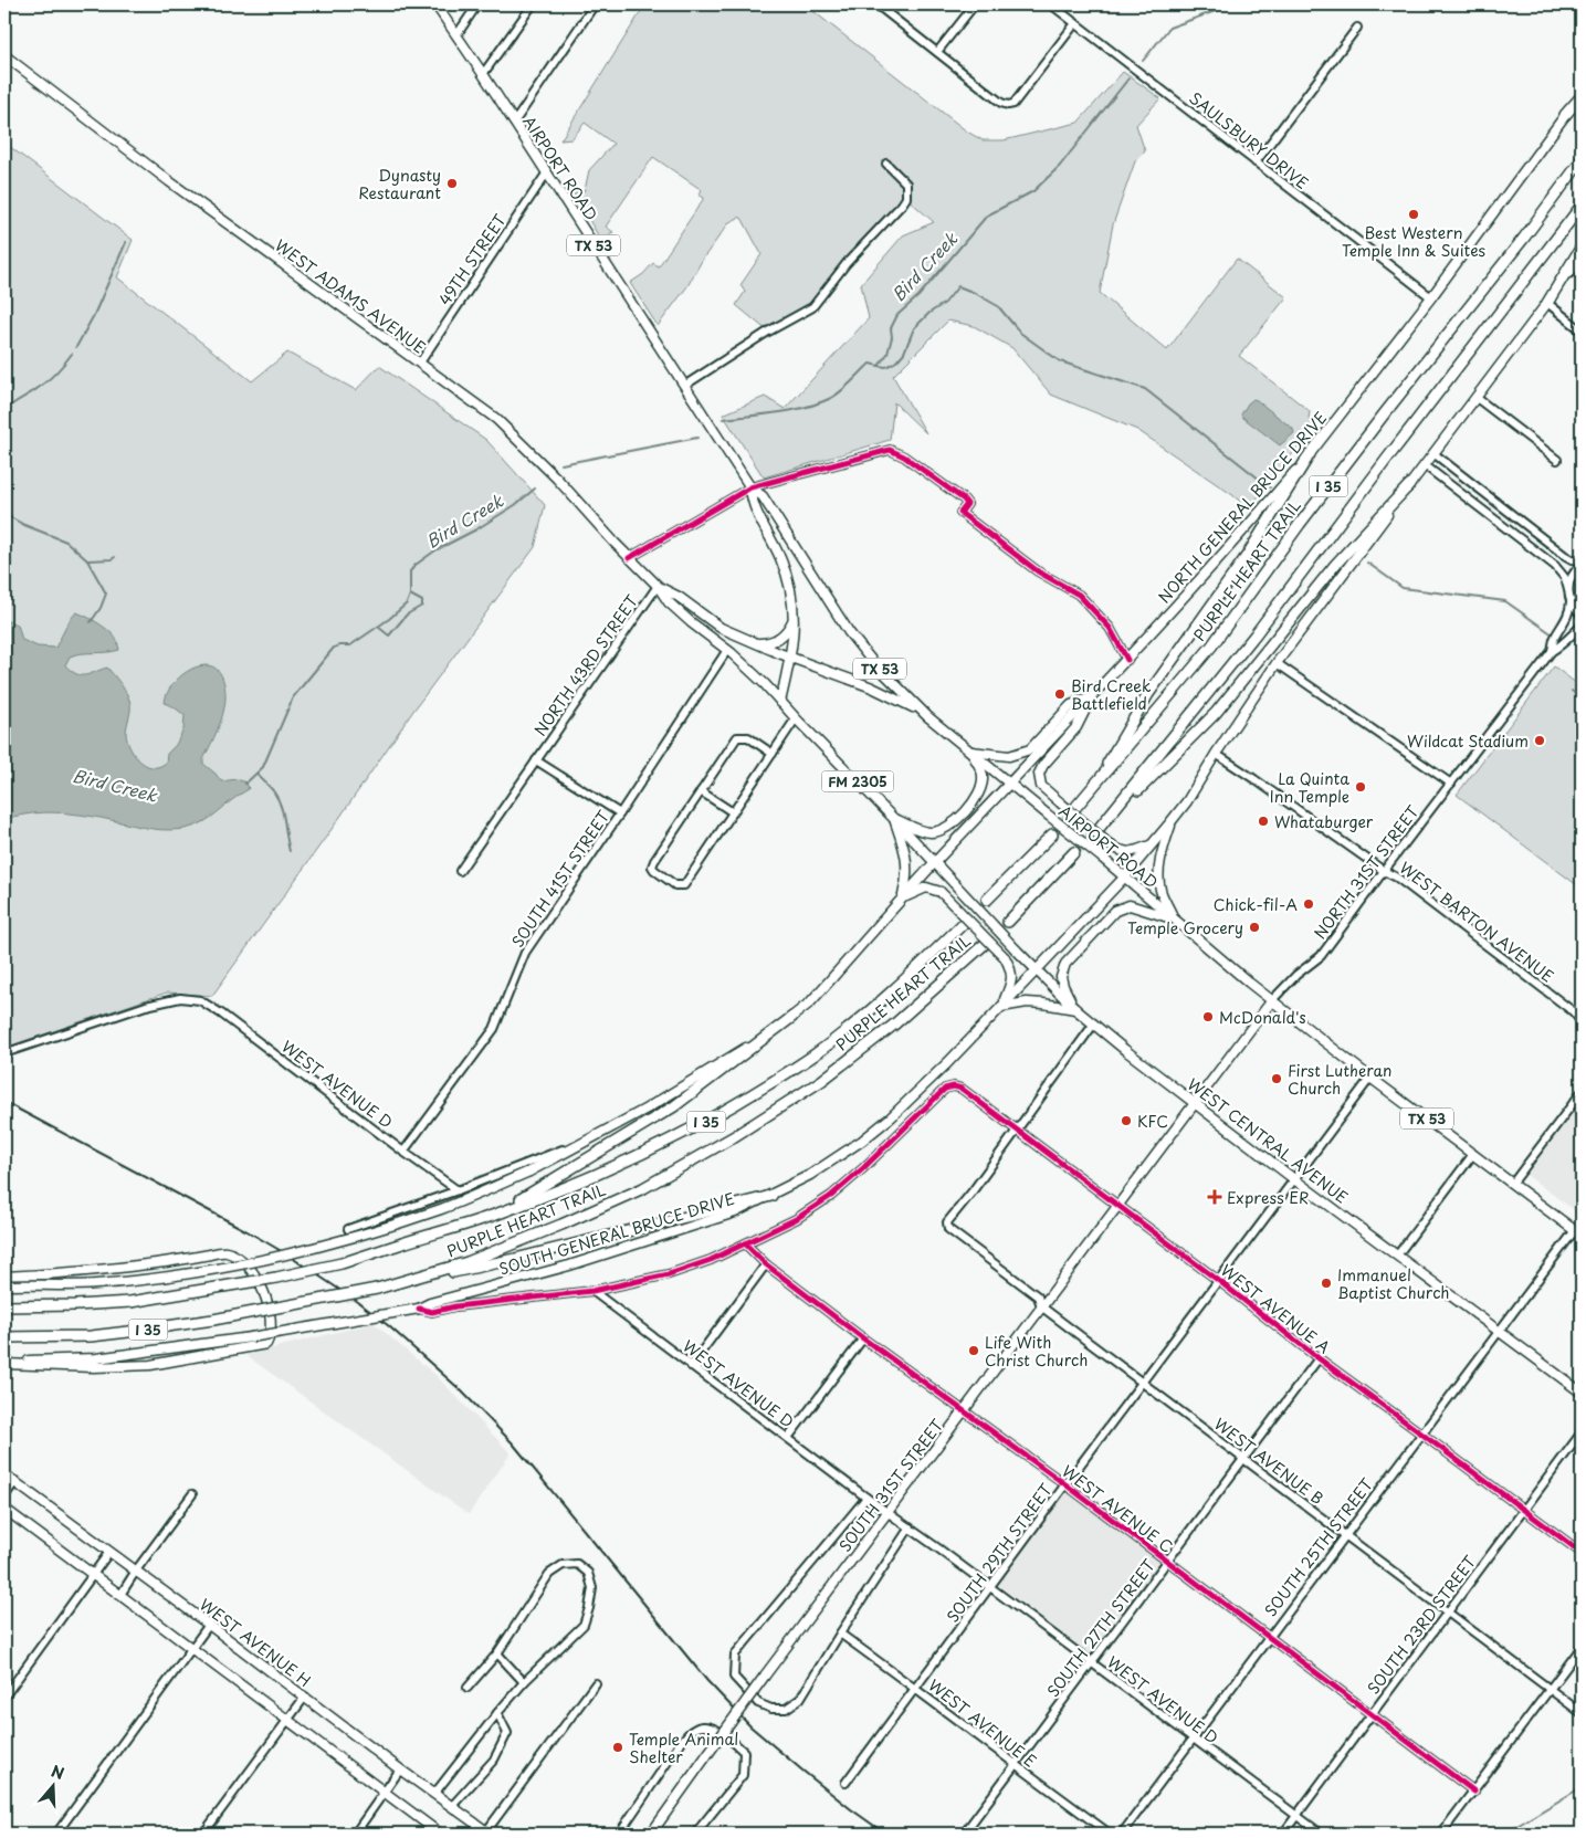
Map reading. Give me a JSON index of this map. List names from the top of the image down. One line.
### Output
{"streets":{"highway":["I 35","PURPLE HEART TRAIL"],"main road":["AIRPORT ROAD","TX 53","WEST ADAMS AVENUE","NORTH GENERAL BRUCE DRIVE","FM 2305","NORTH 31ST STREET","WEST CENTRAL AVENUE","SOUTH GENERAL BRUCE DRIVE","SOUTH 31ST STREET","WEST AVENUE H"],"street":["SAULSBURY DRIVE","49TH STREET","NORTH 43RD STREET","SOUTH 41ST STREET","WEST BARTON AVENUE","WEST AVENUE D","WEST AVENUE A","WEST AVENUE B","WEST AVENUE C","SOUTH 25TH STREET","SOUTH 29TH STREET","SOUTH 23RD STREET","SOUTH 27TH STREET","WEST AVENUE E"]},"crossings":[["SAULSBURY DRIVE","NORTH GENERAL BRUCE DRIVE"],["AIRPORT ROAD","TX 53"],["AIRPORT ROAD","49TH STREET"],["AIRPORT ROAD","WEST ADAMS AVENUE"],["AIRPORT ROAD","NORTH GENERAL BRUCE DRIVE"],["AIRPORT ROAD","NORTH 31ST STREET"],["AIRPORT ROAD","SOUTH GENERAL BRUCE DRIVE"],["TX 53","NORTH 31ST STREET"],["TX 53","SOUTH 25TH STREET"],["TX 53","SOUTH 29TH STREET"],["49TH STREET","WEST ADAMS AVENUE"],["WEST ADAMS AVENUE","NORTH GENERAL BRUCE DRIVE"],["WEST ADAMS AVENUE","NORTH 43RD STREET"],["WEST ADAMS AVENUE","SOUTH 41ST STREET"],["WEST ADAMS AVENUE","WEST CENTRAL AVENUE"],["NORTH GENERAL BRUCE DRIVE","WEST CENTRAL AVENUE"],["NORTH 31ST STREET","WEST BARTON AVENUE"],["NORTH 31ST STREET","WEST CENTRAL AVENUE"],["NORTH 31ST STREET","SOUTH 31ST STREET"],["SOUTH 41ST STREET","WEST AVENUE D"],["WEST AVENUE D","SOUTH GENERAL BRUCE DRIVE"],["WEST AVENUE D","SOUTH 31ST STREET"],["WEST AVENUE D","SOUTH 25TH STREET"],["WEST AVENUE D","SOUTH 29TH STREET"],["WEST AVENUE D","SOUTH 23RD STREET"],["WEST AVENUE D","SOUTH 27TH STREET"],["WEST CENTRAL AVENUE","SOUTH GENERAL BRUCE DRIVE"],["WEST CENTRAL AVENUE","SOUTH 31ST STREET"],["WEST CENTRAL AVENUE","SOUTH 25TH STREET"],["WEST CENTRAL AVENUE","SOUTH 29TH STREET"],["SOUTH GENERAL BRUCE DRIVE","WEST AVENUE A"],["SOUTH GENERAL BRUCE DRIVE","WEST AVENUE C"],["WEST AVENUE A","WEST AVENUE B"],["WEST AVENUE A","SOUTH 31ST STREET"],["WEST AVENUE A","SOUTH 25TH STREET"],["WEST AVENUE A","SOUTH 29TH STREET"],["WEST AVENUE A","SOUTH 23RD STREET"],["WEST AVENUE A","SOUTH 27TH STREET"],["WEST AVENUE B","SOUTH 31ST STREET"],["WEST AVENUE B","SOUTH 25TH STREET"],["WEST AVENUE B","SOUTH 29TH STREET"],["WEST AVENUE B","SOUTH 23RD STREET"],["WEST AVENUE B","SOUTH 27TH STREET"],["SOUTH 31ST STREET","WEST AVENUE C"],["WEST AVENUE C","SOUTH 25TH STREET"],["WEST AVENUE C","SOUTH 29TH STREET"],["WEST AVENUE C","SOUTH 23RD STREET"],["WEST AVENUE C","SOUTH 27TH STREET"],["SOUTH 29TH STREET","WEST AVENUE E"],["SOUTH 27TH STREET","WEST AVENUE E"]],"water":["Bird Creek"],"places":{"other":["Dynasty Restaurant","Best Western Temple Inn & Suites","Bird Creek Battlefield","Wildcat Stadium","La Quinta Inn Temple","Whataburger","Chick-fil-A","Temple Grocery","McDonald's","First Lutheran Church","KFC","Immanuel Baptist Church","Life With Christ Church","Temple Animal Shelter"],"health":["Express ER"]},"north":"top"}
